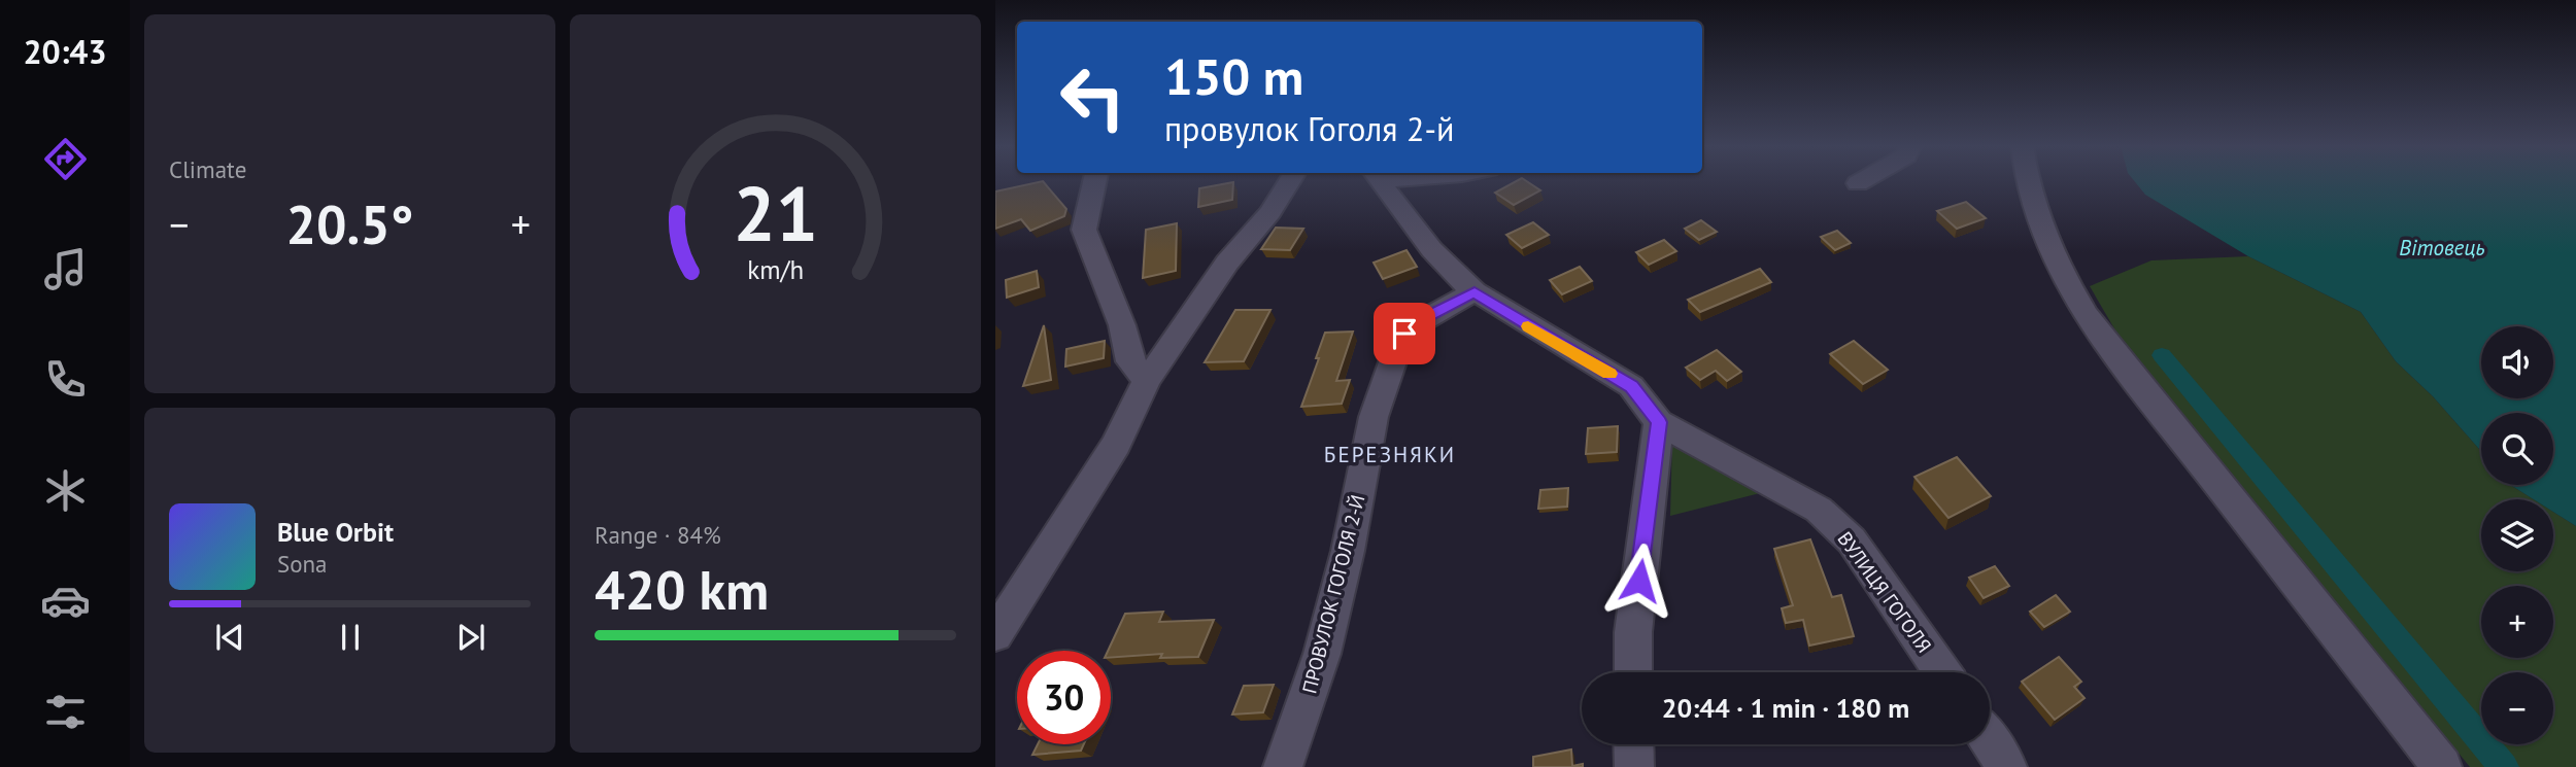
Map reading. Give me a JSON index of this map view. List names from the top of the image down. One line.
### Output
{"streets":{"street":["ВУЛИЦЯ ГОГОЛЯ","ПРОВУЛОК ГОГОЛЯ 2-Й"]},"crossings":[["ВУЛИЦЯ ГОГОЛЯ","ПРОВУЛОК ГОГОЛЯ 2-Й"]],"districts":["БЕРЕЗНЯКИ"],"water":["Вітовець"],"page":{"tabs":"20:43","tile":["Climate",["Range · 84%","420 km"]],"turn":["150 m","провулок Гоголя 2-й"],"heat":["−","20.5°","+"],"map_buttons":["+","−"],"song":["Blue Orbit","Sona"],"limit":"30","trip":"20:44 · 1 min · 180 m","gauge":["21","km/h"]}}
